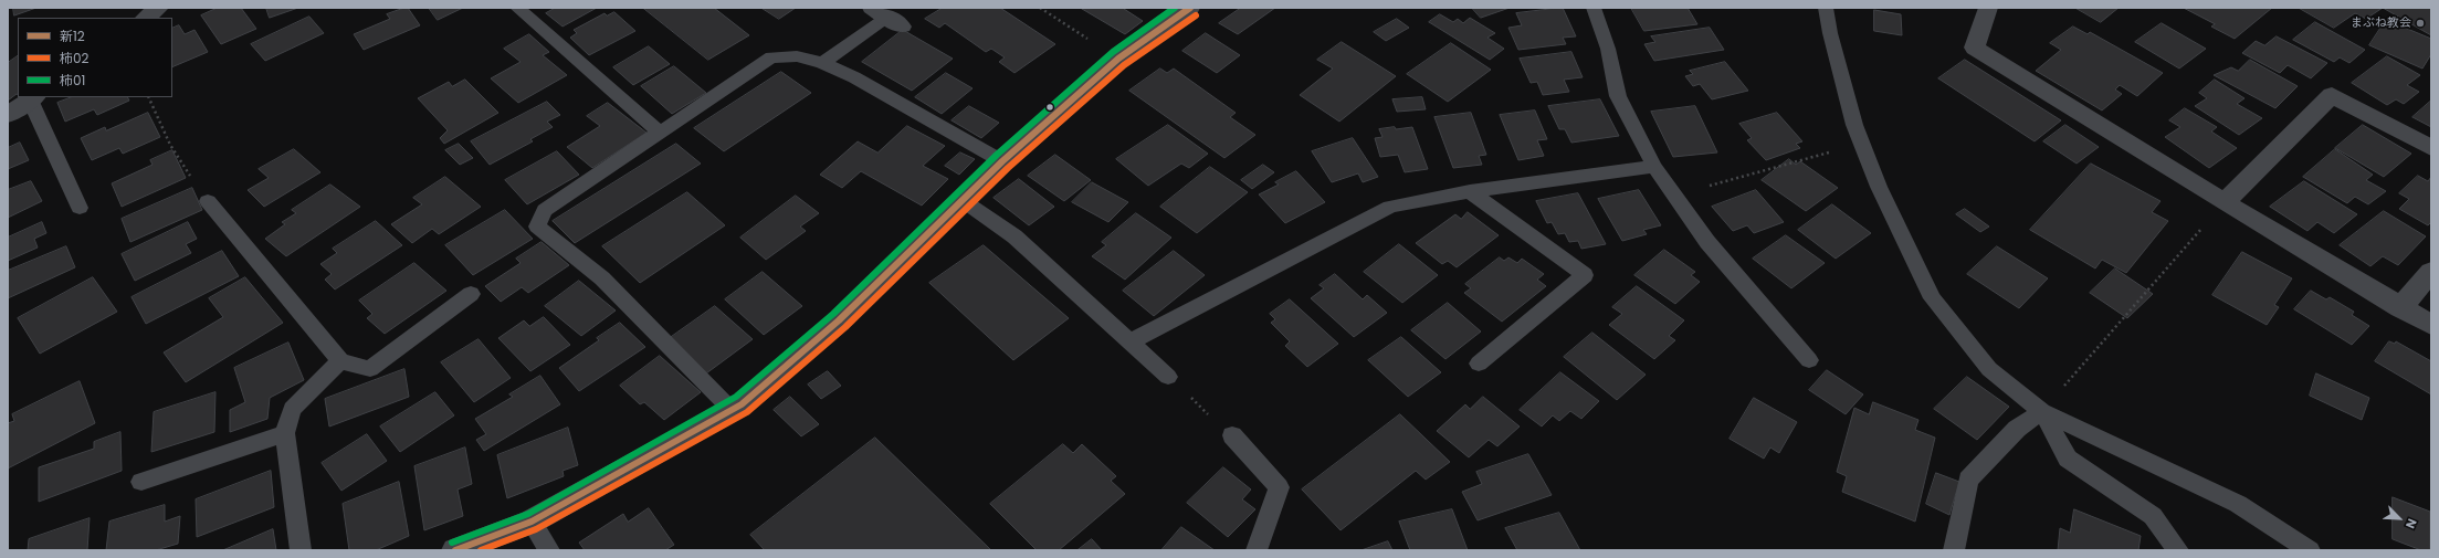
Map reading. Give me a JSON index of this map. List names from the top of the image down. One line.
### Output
{"places":["まぶね教会"],"lines":["transit line 新12","transit line 柿01","transit line 柿02"],"legend":["新12","柿02","柿01"],"north":"bottom right"}
